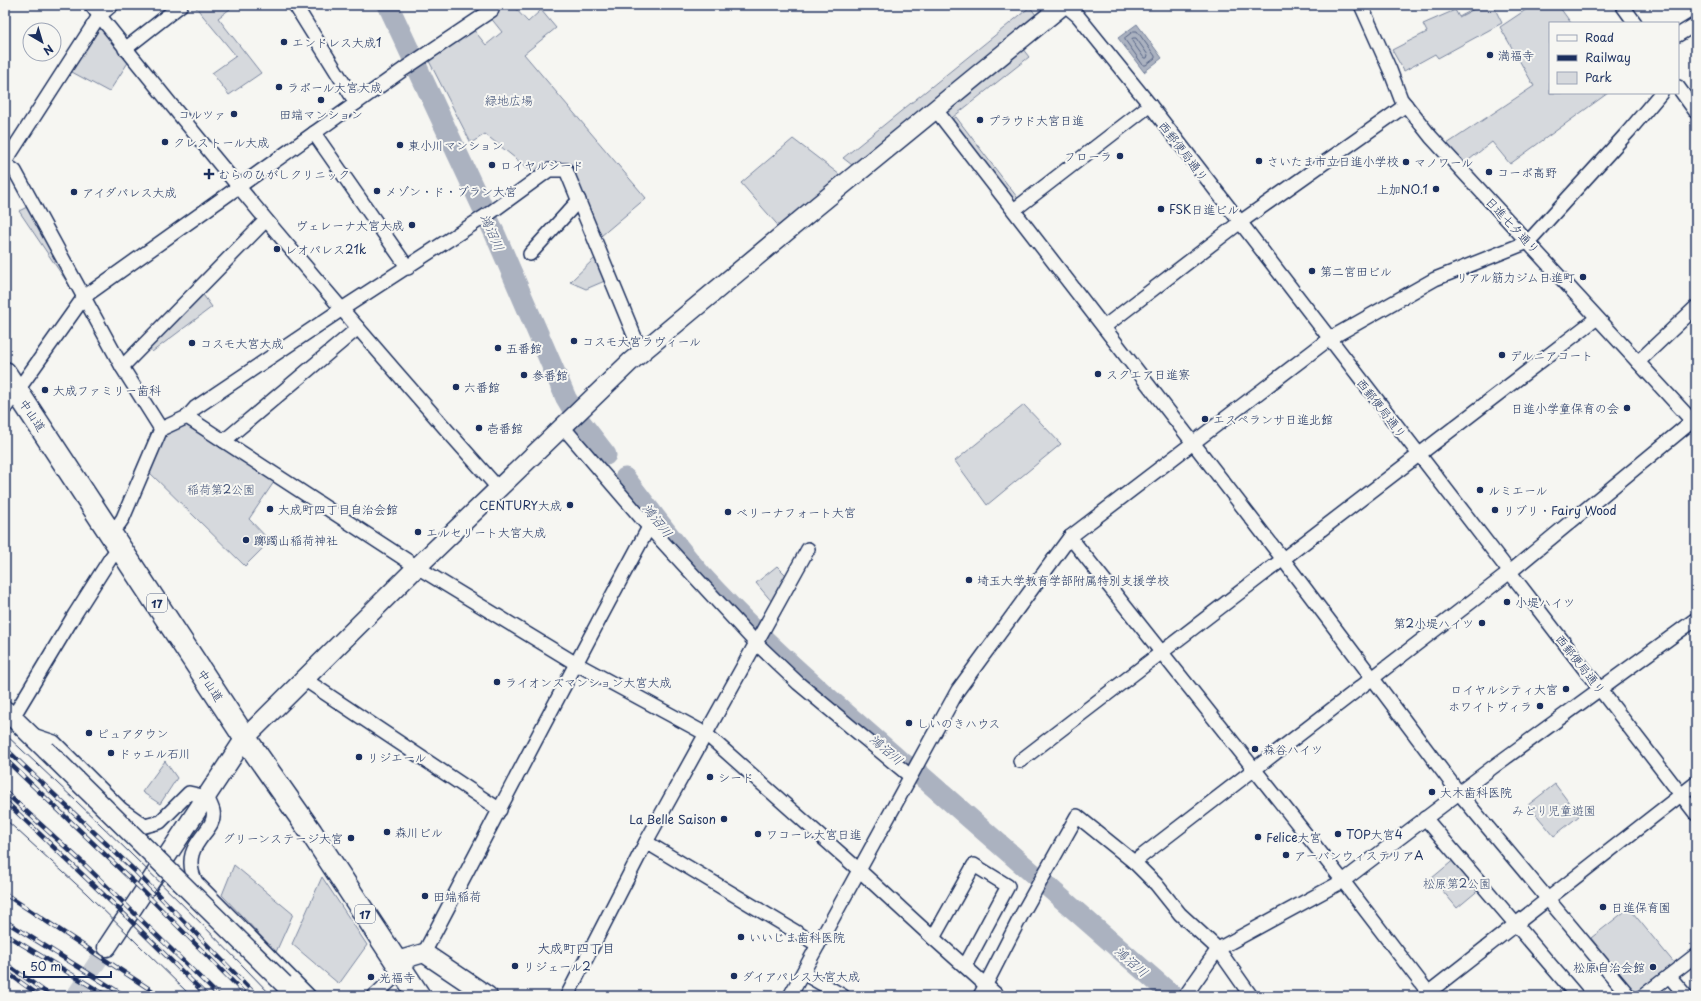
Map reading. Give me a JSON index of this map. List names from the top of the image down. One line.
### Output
{"streets":{"highway":["中山道","17"],"street":["西郵便局通り","日進七夕通り"]},"districts":["大成町四丁目"],"water":["鴻沼川"],"parks":["緑地広場","稲荷第2公園","みどり児童遊園","松原第2公園"],"places":{"other":["エンドレス大成1","満福寺","ラポール大宮大成","田端マンション","コルツァ","プラウド大宮日進","クレストール大成","東小川マンション","フローラ","さいたま市立日進小学校","マノワール","ロイヤルシード","コーポ高野","上加NO.1","メゾン・ド・ブラン大宮","アイダパレス大成","FSK日進ビル","ヴェレーナ大宮大成","レオパレス21k","第二宮田ビル","リアル筋力ジム日進町","コスモ大宮ラヴィール","コスモ大宮大成","五番館","デルニアコート","スクエア日進寮","参番館","六番館","大成ファミリー歯科","日進小学童保育の会","エスペランサ日進北館","壱番館","ルミエール","CENTURY大成","大成町四丁目自治会館","リブリ・Fairy Wood","ベリーナフォート大宮","エルセリート大宮大成","躑躅山稲荷神社","埼玉大学教育学部附属特別支援学校","小堤ハイツ","第2小堤ハイツ","ライオンズマンション大宮大成","ロイヤルシティ大宮","ホワイトヴィラ","しいのきハウス","ピュアタウン","森谷ハイツ","ドゥエル石川","リジエール","シード","大木歯科医院","La Belle Saison","森川ビル","ワコーレ大宮日進","TOP大宮4","Felice大宮","グリーンステージ大宮","アーバンウィステリアA","田端稲荷","日進保育園","いいじま歯科医院","リジェール2","松原自治会館","ダイアパレス大宮大成","光福寺"],"health":["むらのひがしクリニック"]},"legend":["Road","Railway","Park"],"scale_bar":"50 m","north":"bottom right"}
